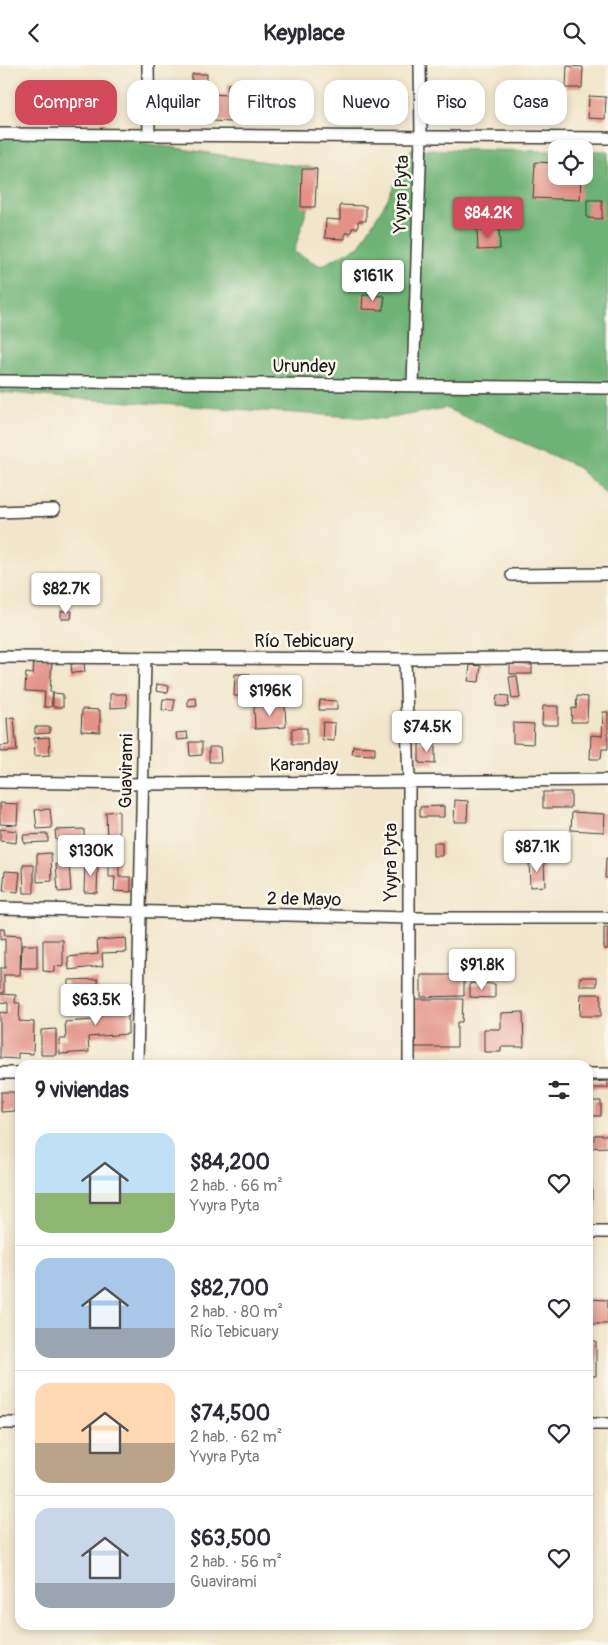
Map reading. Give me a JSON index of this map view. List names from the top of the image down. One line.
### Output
{"streets":{"street":["Yvyra Pyta","Urundey","Río Tebicuary","Karanday","Guavirami","2 de Mayo"]},"crossings":[["Yvyra Pyta","Urundey"],["Yvyra Pyta","Río Tebicuary"],["Yvyra Pyta","Karanday"],["Yvyra Pyta","2 de Mayo"],["Río Tebicuary","Guavirami"],["Karanday","Guavirami"],["Guavirami","2 de Mayo"]],"page":{"header":"Keyplace","chip":["Comprar","Alquilar","Filtros","Nuevo","Piso","Casa"],"price":["$84.2K","$161K","$82.7K","$196K","$74.5K","$87.1K","$130K","$91.8K","$63.5K"],"heading":"9 viviendas","list":[{"name":"$84,200","note":"2 hab. · 66 m² · Yvyra Pyta"},{"name":"$82,700","note":"2 hab. · 80 m² · Río Tebicuary"},{"name":"$74,500","note":"2 hab. · 62 m² · Yvyra Pyta"},{"name":"$63,500","note":"2 hab. · 56 m² · Guavirami"}]}}
